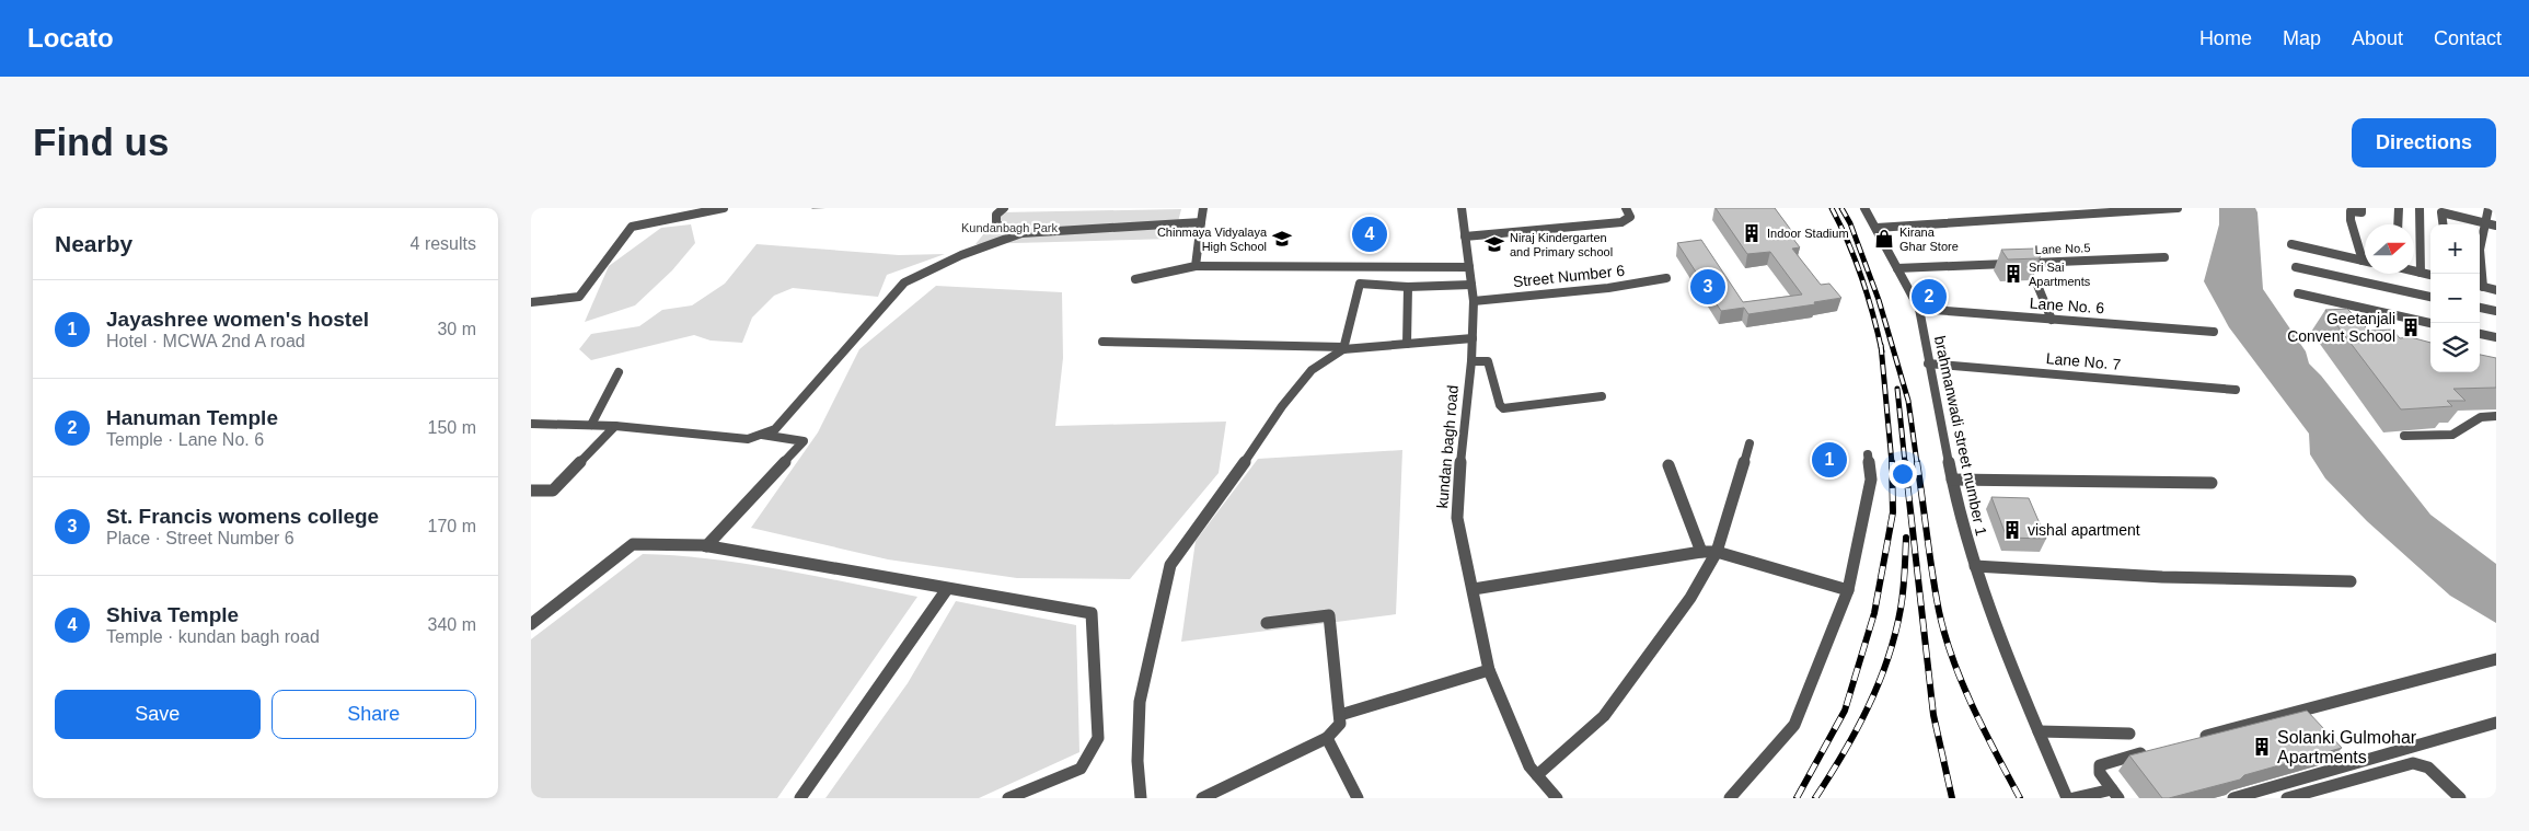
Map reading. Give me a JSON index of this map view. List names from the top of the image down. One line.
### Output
{"streets":{"street":["Lane No.5","Street Number 6","Lane No. 6","Lane No. 7","brahmanwadi street number 1","kundan bagh road"]},"crossings":[["Lane No.5","brahmanwadi street number 1"],["Street Number 6","kundan bagh road"],["Lane No. 6","brahmanwadi street number 1"],["Lane No. 7","brahmanwadi street number 1"]],"parks":["Kundanbagh Park"],"places":{"building":["Indoor Stadium","Sri Sai Apartments","Geetanjali Convent School","vishal apartment","Solanki Gulmohar Apartments"],"school or university":["Chinmaya Vidyalaya High School","Niraj Kindergarten and Primary school"],"shop":["Kirana Ghar Store"]},"north":"right","page":{"header":"Locato","nav":["Home","Map","About","Contact"],"buttons":["Directions",["Save","Share"]],"title":"Find us","heading":["Nearby","4 results"],"pins":["4","3","2","1"],"map_buttons":["+","−"],"list":[{"mark":"1","name":"Jayashree women's hostel","note":"Hotel · MCWA 2nd A road","value":"30 m"},{"mark":"2","name":"Hanuman Temple","note":"Temple · Lane No. 6","value":"150 m"},{"mark":"3","name":"St. Francis womens college","note":"Place · Street Number 6","value":"170 m"},{"mark":"4","name":"Shiva Temple","note":"Temple · kundan bagh road","value":"340 m"}]}}
